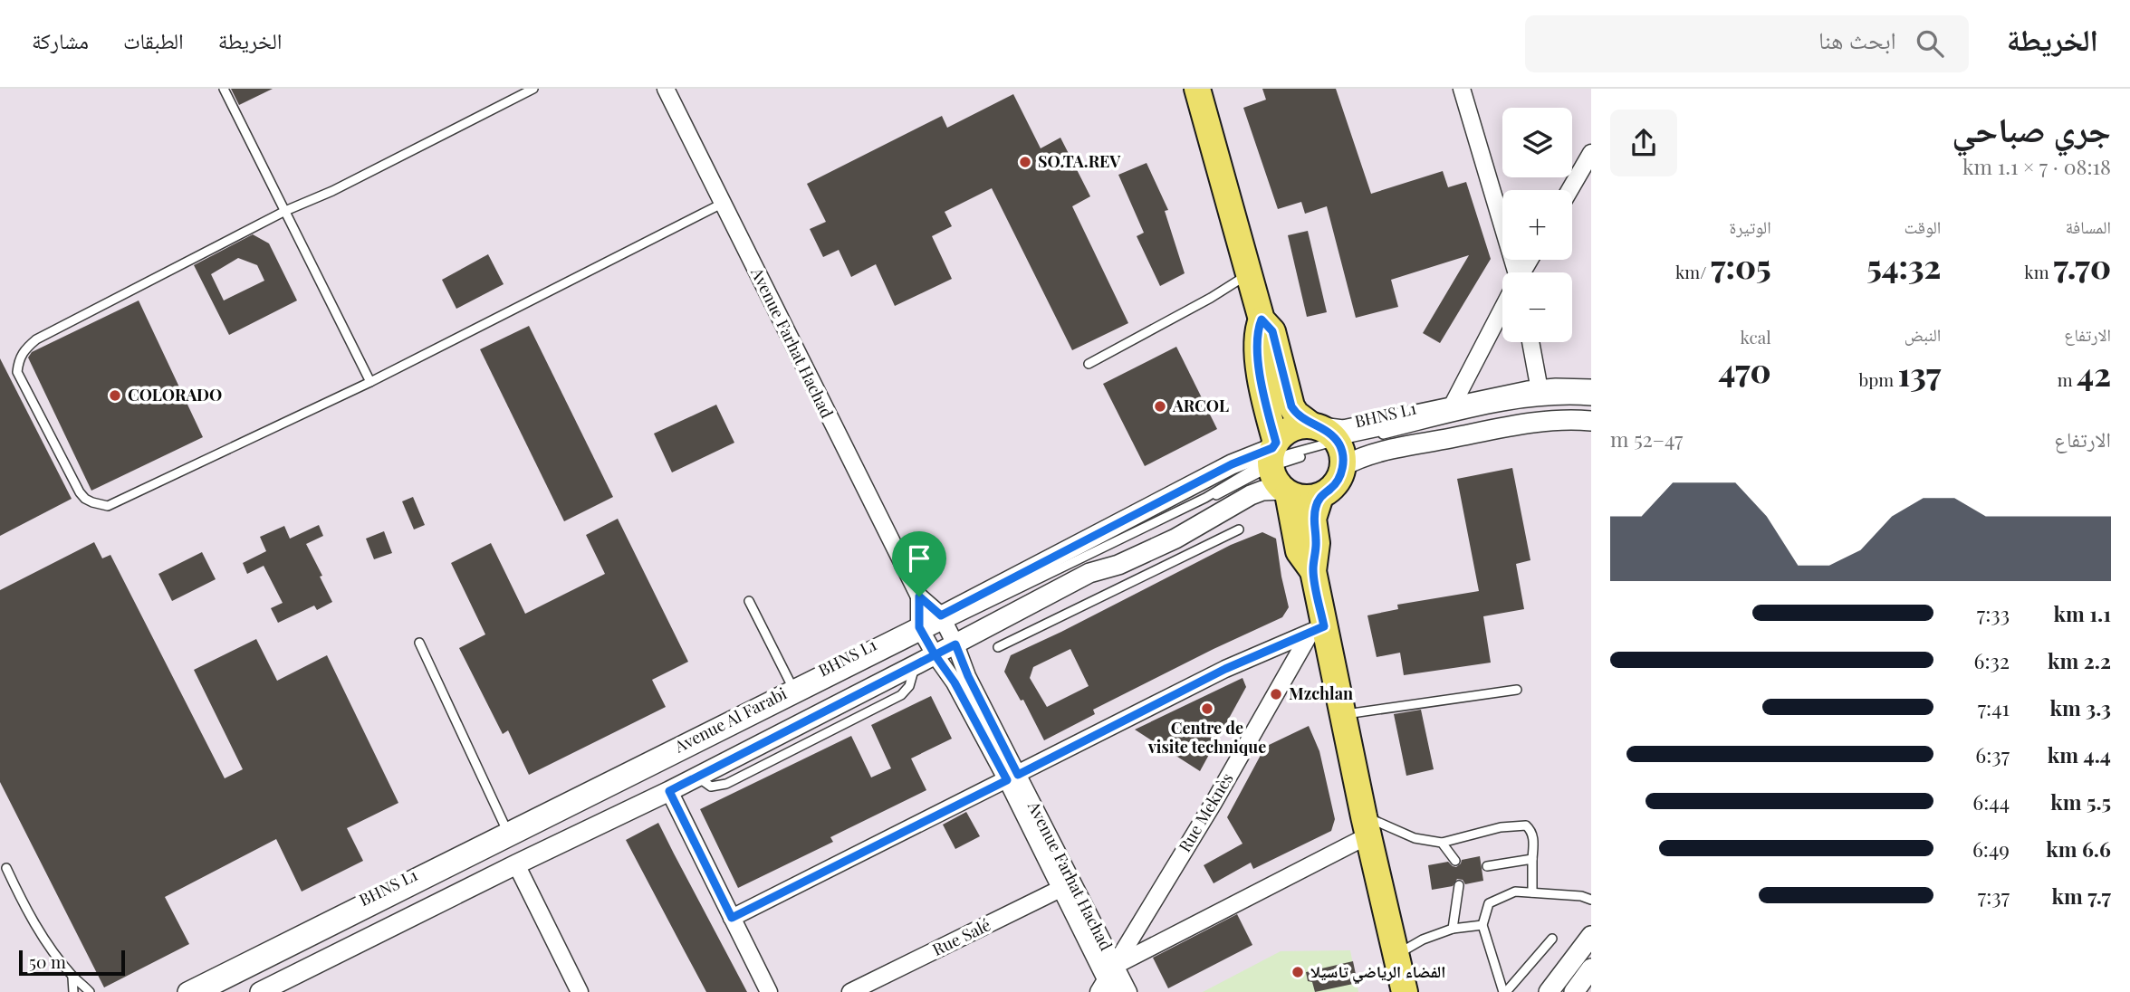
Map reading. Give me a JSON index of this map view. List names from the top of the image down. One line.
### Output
{"streets":{"street":["Avenue Farhat Hachad","Avenue Al Farabi","Rue Meknès","Rue Salé"],"lane":["BHNS L1"]},"crossings":[["Avenue Farhat Hachad","BHNS L1"],["Avenue Farhat Hachad","Avenue Al Farabi"],["Avenue Farhat Hachad","Rue Meknès"],["Avenue Farhat Hachad","Rue Salé"],["BHNS L1","Avenue Al Farabi"]],"places":["SO.TA.REV","COLORADO","ARCOL","Mzchlan","Centre de visite technique","الفضاء الرياضي تاسيلا"],"scale_bar":"50 m","page":{"header":"الخريطة","search":"ابحث هنا","nav":["الخريطة","الطبقات","مشاركة"],"heading":["جري صباحي","08:18 · 7 × 1.1 km"],"map_buttons":["+","−"],"stats":[["المسافة","7.70 km"],["الوقت","54:32"],["الوتيرة","7:05 /km"],["الارتفاع","42 m"],["النبض","137 bpm"],["kcal","470"]],"chart":["الارتفاع","47–52 m"],"list":[{"name":"1.1 km","note":"7:33"},{"name":"2.2 km","note":"6:32"},{"name":"3.3 km","note":"7:41"},{"name":"4.4 km","note":"6:37"},{"name":"5.5 km","note":"6:44"},{"name":"6.6 km","note":"6:49"},{"name":"7.7 km","note":"7:37"}],"scale":"50 m"}}
